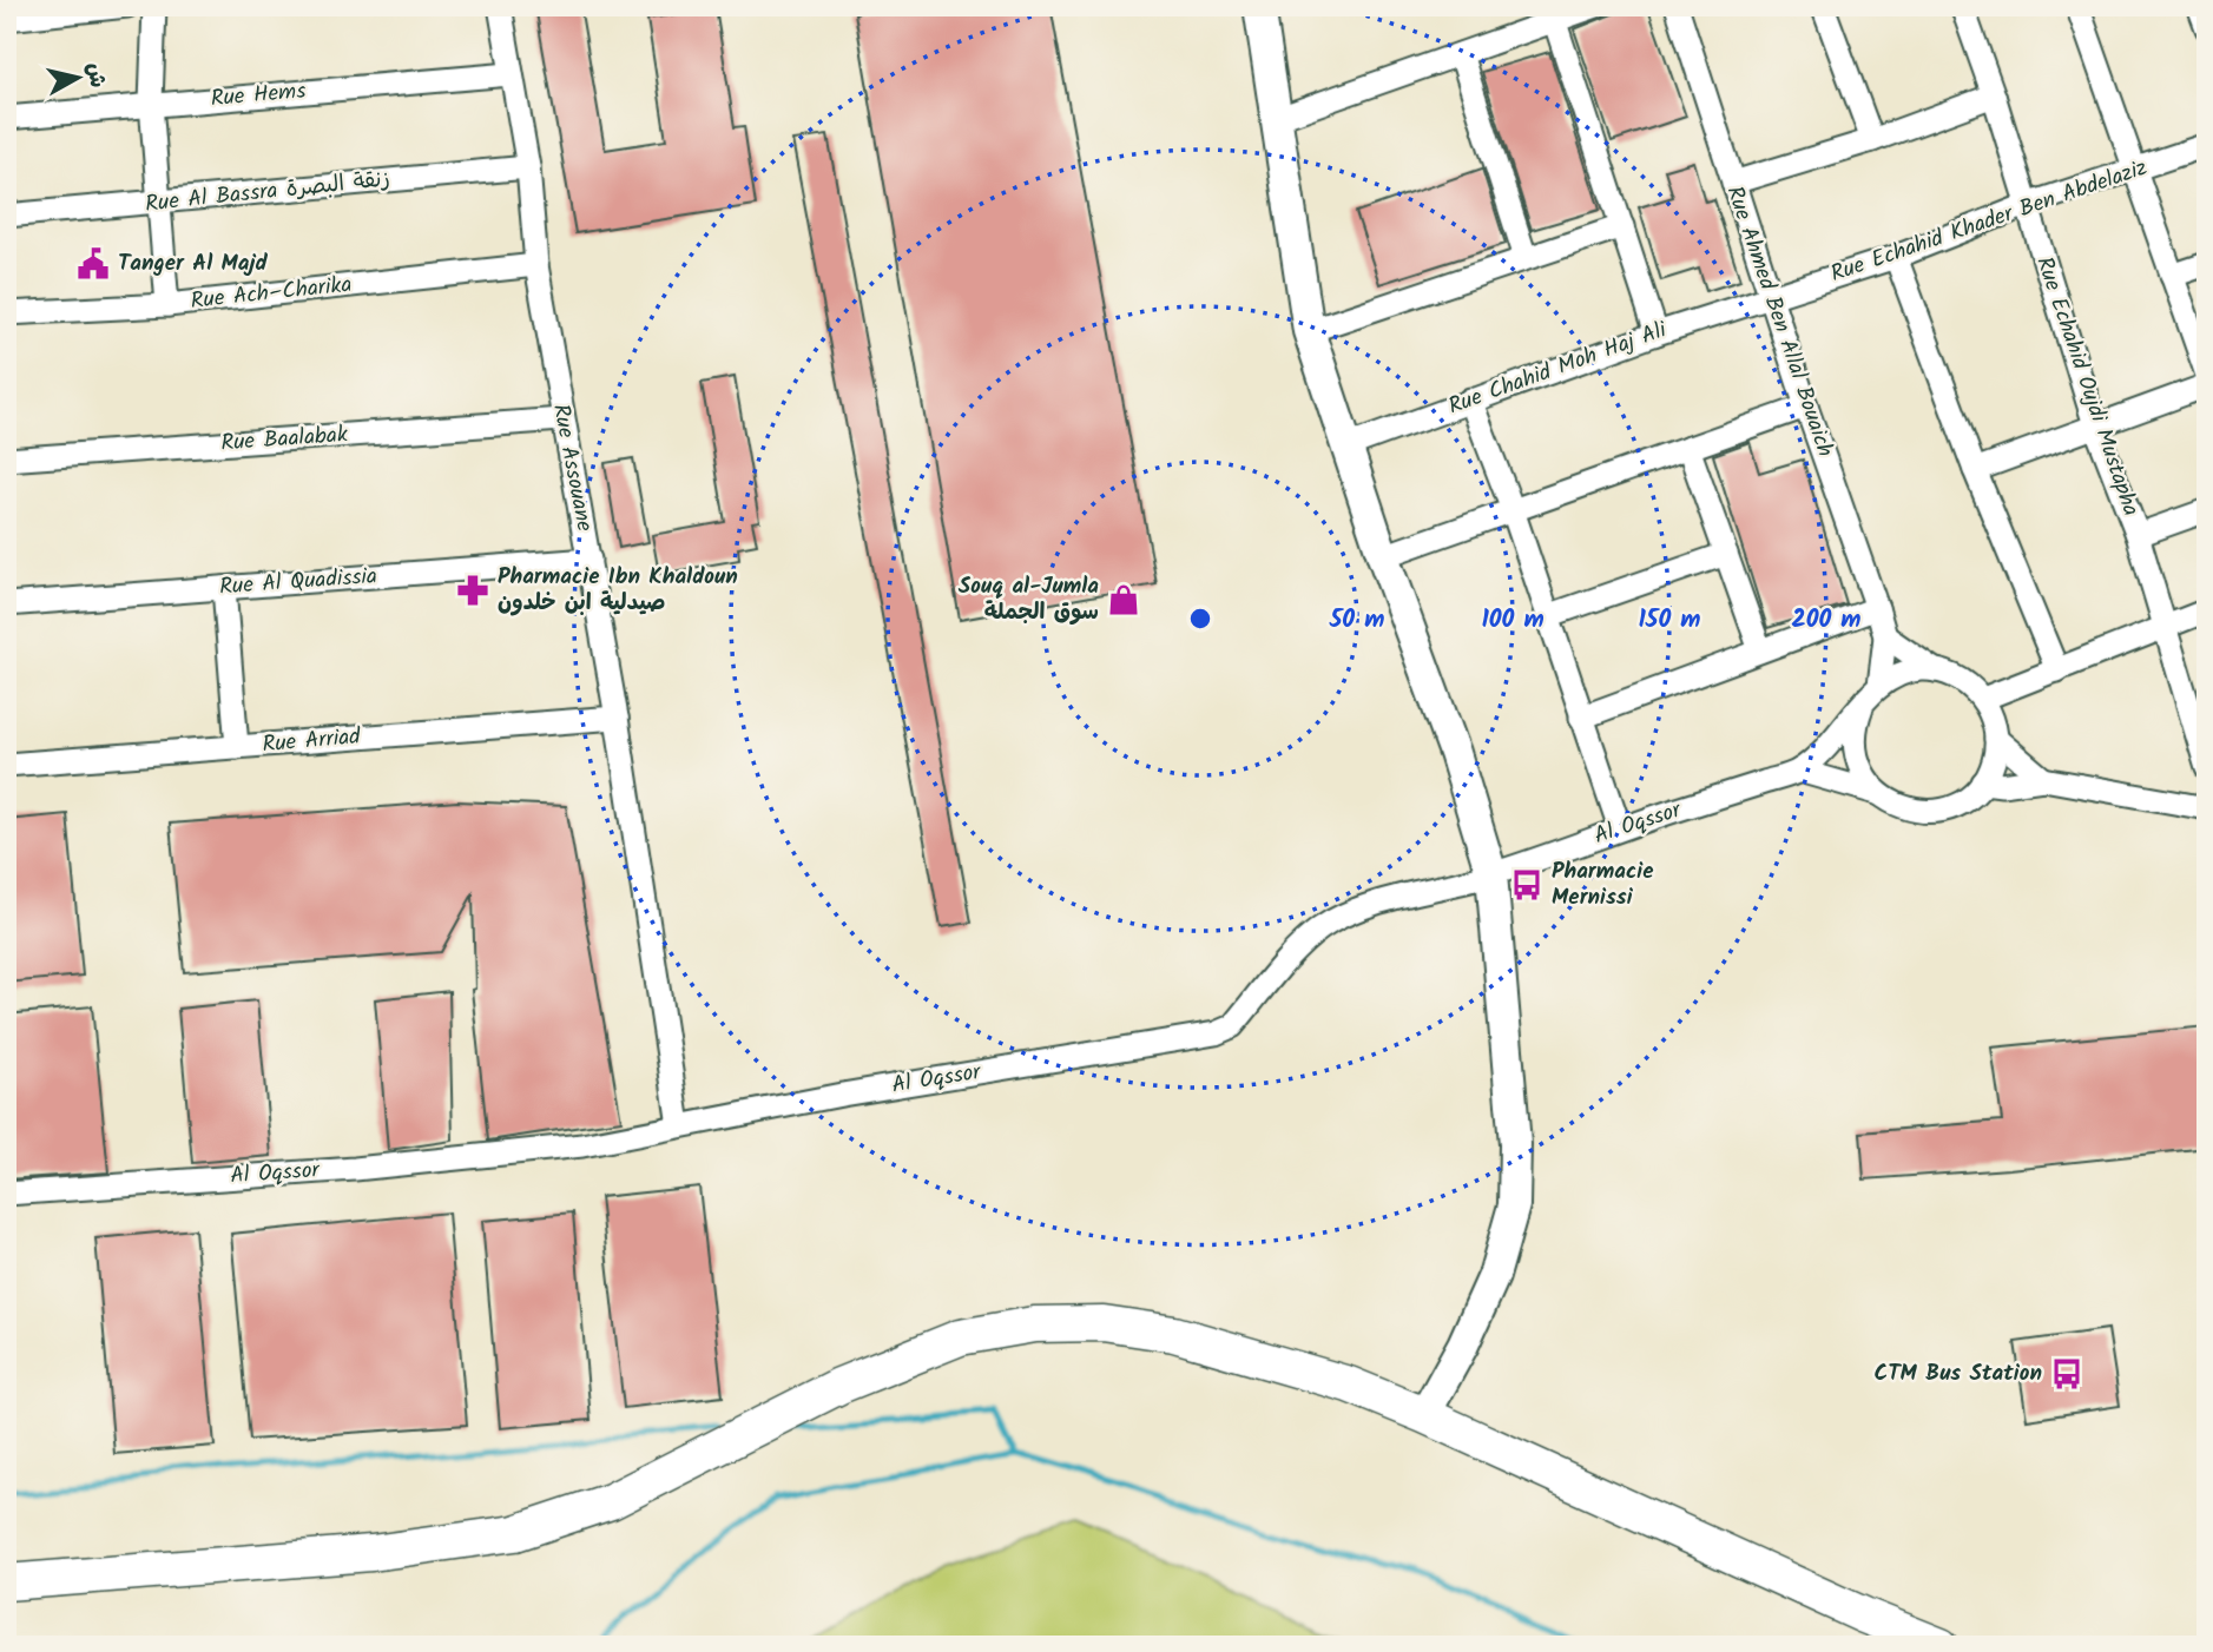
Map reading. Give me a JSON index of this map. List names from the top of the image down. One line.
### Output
{"streets":{"street":["Rue Hems","Rue Al Bassra زنقة البصرة","Rue Echahid Khader Ben Abdelaziz","Rue Ach–Charika","Rue Ahmed Ben Allal Bouaich","Rue Chahid Moh Haj Ali","Rue Echahid Oujdi Mustapha","Rue Baalabak","Rue Assouane","Rue Al Quadissia","Rue Arriad","Al Oqssor"]},"crossings":[["Rue Hems","Rue Assouane"],["Rue Al Bassra زنقة البصرة","Rue Assouane"],["Rue Echahid Khader Ben Abdelaziz","Rue Ahmed Ben Allal Bouaich"],["Rue Echahid Khader Ben Abdelaziz","Rue Chahid Moh Haj Ali"],["Rue Echahid Khader Ben Abdelaziz","Rue Echahid Oujdi Mustapha"],["Rue Ach–Charika","Rue Assouane"],["Rue Ahmed Ben Allal Bouaich","Rue Chahid Moh Haj Ali"],["Rue Ahmed Ben Allal Bouaich","Al Oqssor"],["Rue Baalabak","Rue Assouane"],["Rue Assouane","Rue Al Quadissia"],["Rue Assouane","Rue Arriad"],["Rue Assouane","Al Oqssor"]],"places":{"public building":["Tanger Al Majd"],"pharmacy":["Pharmacie Ibn Khaldoun صيدلية ابن خلدون"],"shop":["Souq al-Jumla سوق الجملة"],"bus stop":["Pharmacie Mernissi","CTM Bus Station"]},"north":"right","rings":["50 m","100 m","150 m","200 m"]}
